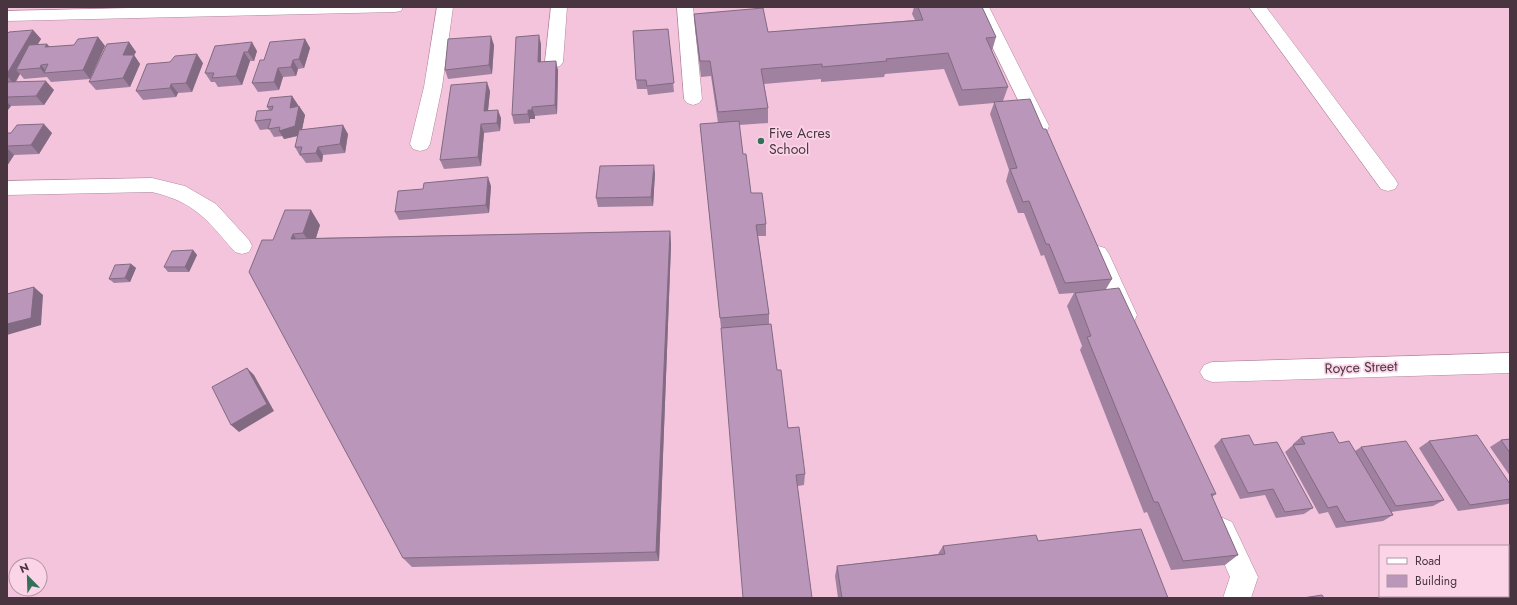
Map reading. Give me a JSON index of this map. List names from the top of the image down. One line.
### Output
{"streets":{"street":["Royce Street"]},"places":["Five Acres School"],"legend":["Road","Building"],"north":"top left"}
